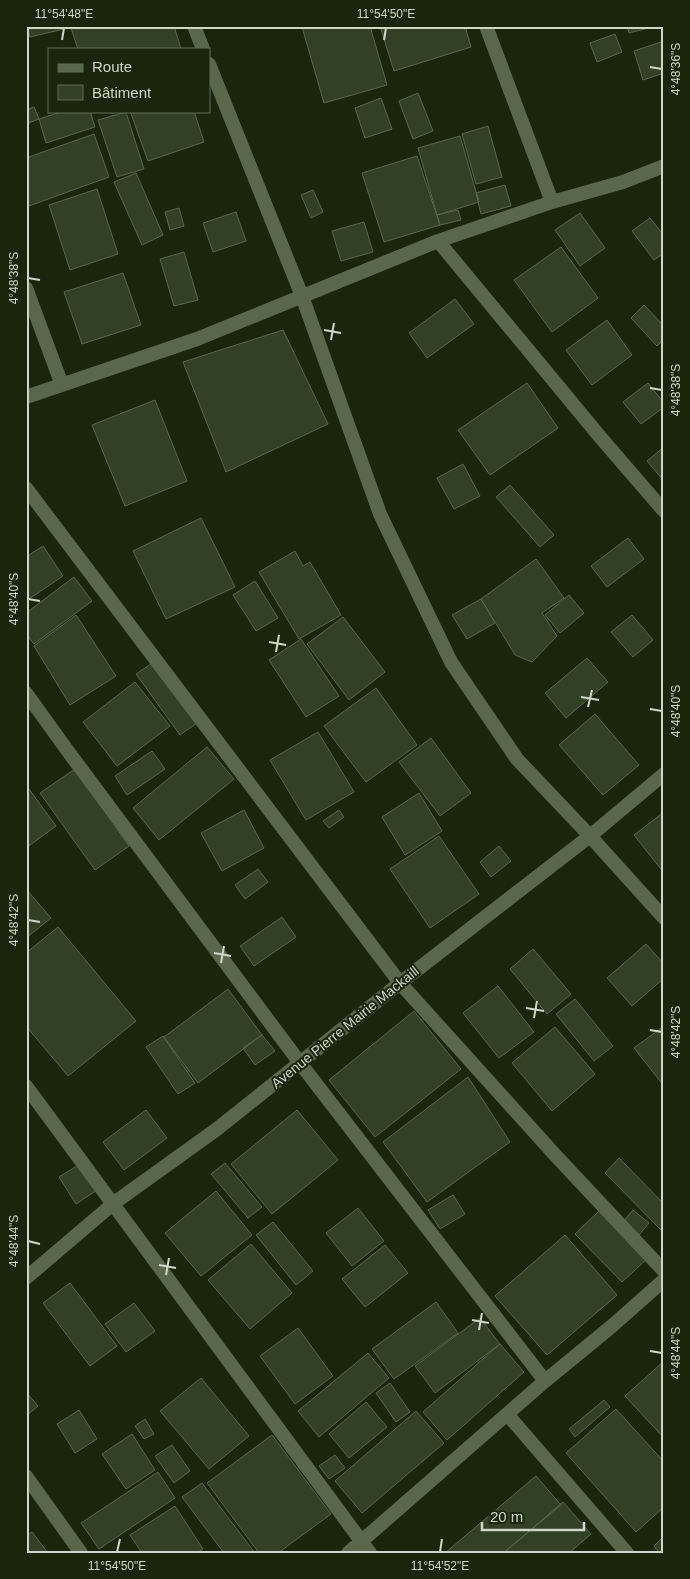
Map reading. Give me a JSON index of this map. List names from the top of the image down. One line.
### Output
{"streets":{"street":["Avenue Pierre Mairie Mackaill"]},"legend":["Route","Bâtiment"],"scale_bar":"20 m","coordinates":["11°54'48\"E","11°54'50\"E","4°48'36\"S","4°48'38\"S","4°48'40\"S","4°48'42\"S","4°48'44\"S","11°54'52\"E"]}
